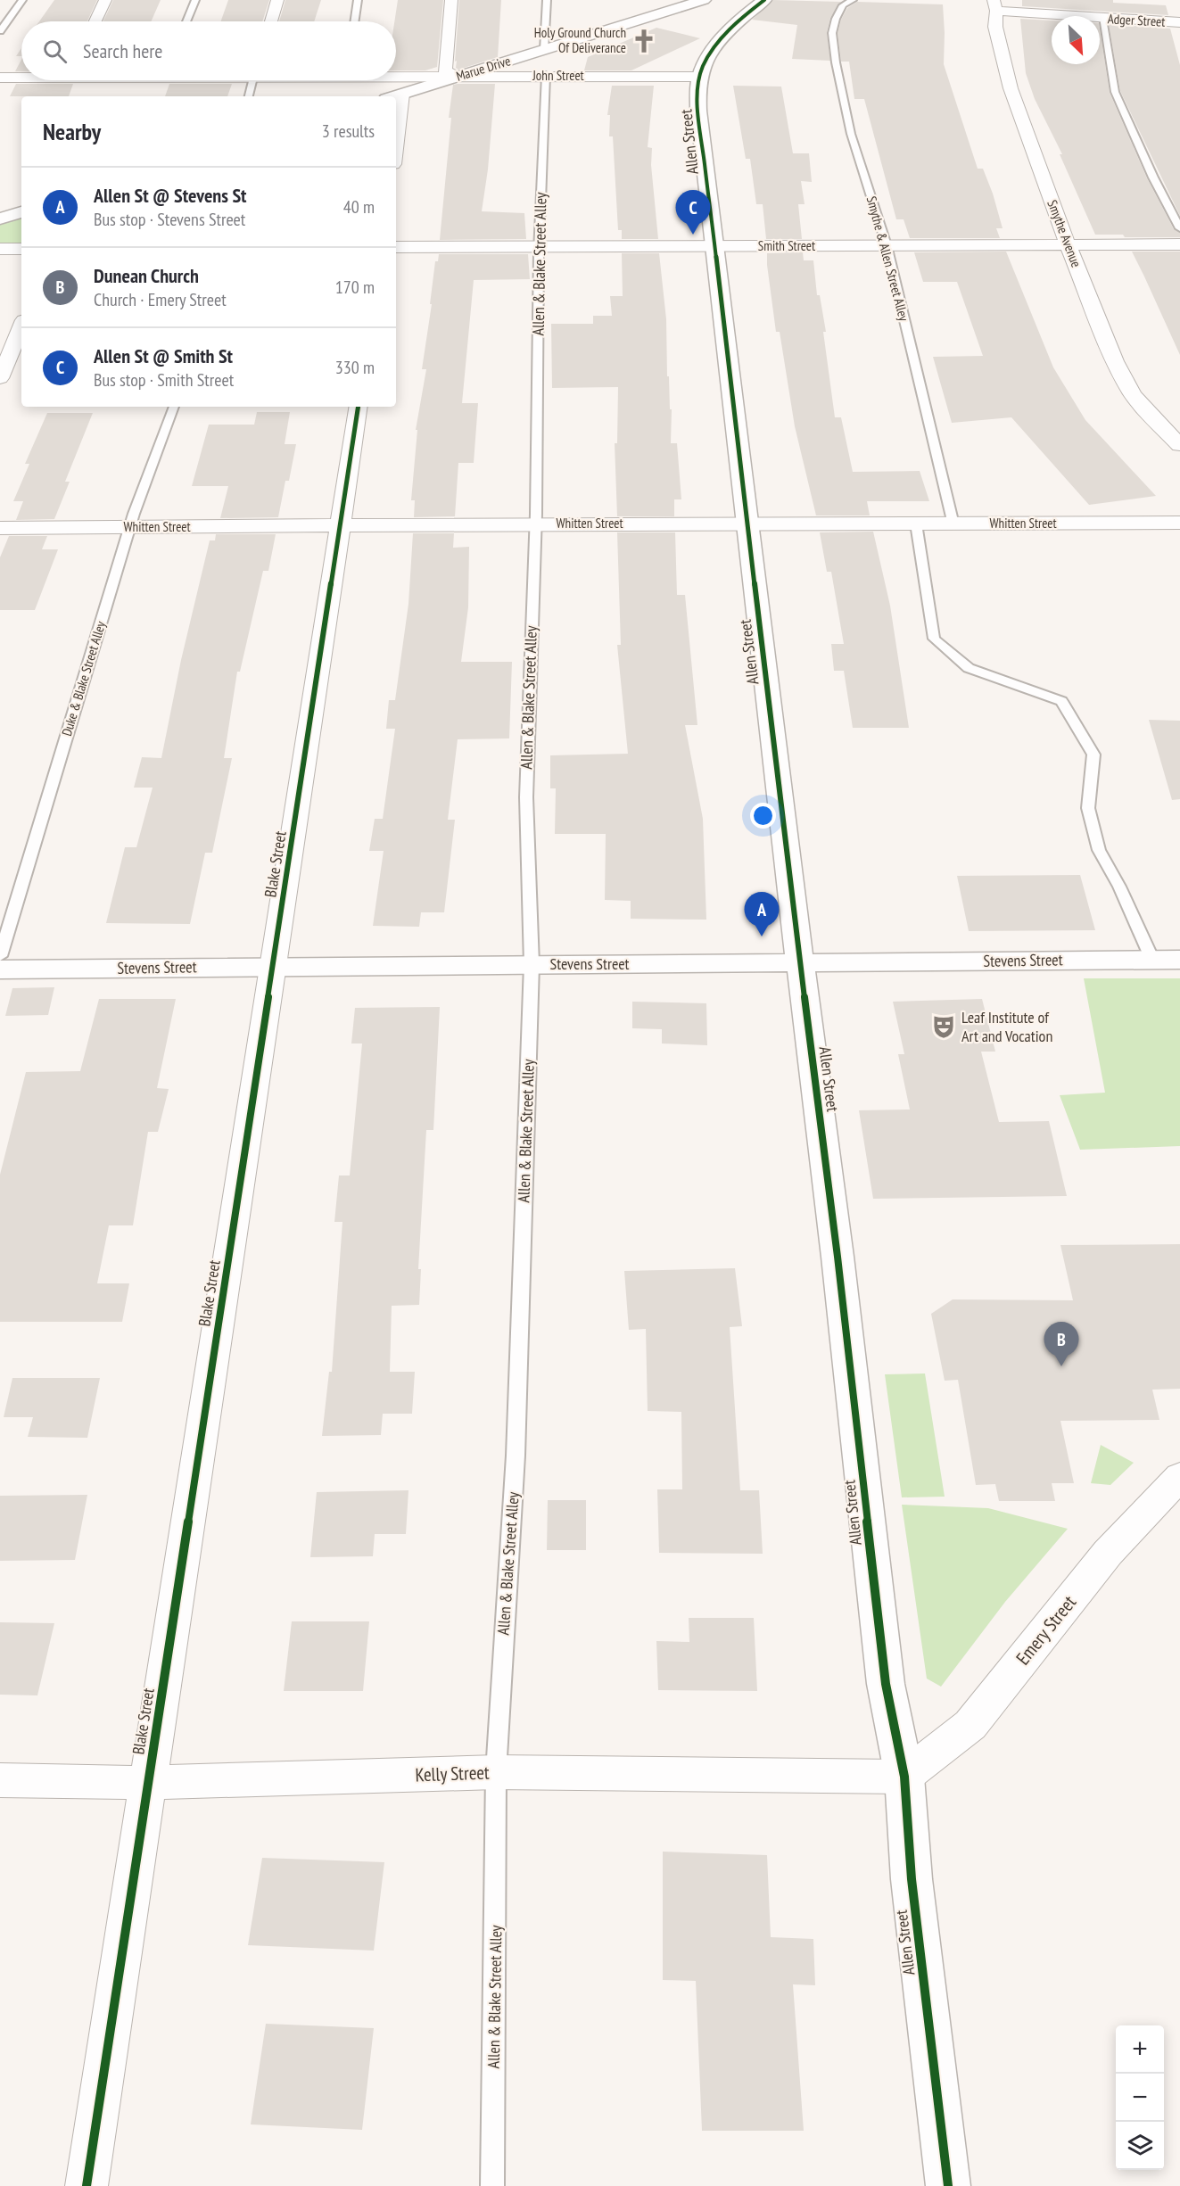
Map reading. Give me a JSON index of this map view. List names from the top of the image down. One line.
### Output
{"streets":{"street":["Adger Street","Marue Drive","John Street","Allen Street","Smythe Avenue","Smith Street","Whitten Street","Blake Street","Stevens Street","Emery Street","Kelly Street"],"lane":["Smythe & Allen Street Alley","Allen & Blake Street Alley","Duke & Blake Street Alley"]},"crossings":[["Adger Street","Smythe Avenue"],["Marue Drive","John Street"],["John Street","Allen Street"],["John Street","Allen & Blake Street Alley"],["Allen Street","Smith Street"],["Allen Street","Whitten Street"],["Allen Street","Stevens Street"],["Allen Street","Emery Street"],["Allen Street","Kelly Street"],["Smythe Avenue","Smith Street"],["Smith Street","Smythe & Allen Street Alley"],["Smith Street","Allen & Blake Street Alley"],["Smythe & Allen Street Alley","Whitten Street"],["Allen & Blake Street Alley","Whitten Street"],["Allen & Blake Street Alley","Stevens Street"],["Allen & Blake Street Alley","Kelly Street"],["Whitten Street","Duke & Blake Street Alley"],["Whitten Street","Blake Street"],["Blake Street","Stevens Street"],["Blake Street","Kelly Street"],["Emery Street","Kelly Street"]],"places":{"church":["Holy Ground Church Of Deliverance"],"theatre":["Leaf Institute of Art and Vocation"]},"north":"bottom right","page":{"search":"Search here","heading":["Nearby","3 results"],"list":[{"mark":"A","name":"Allen St @ Stevens St","note":"Bus stop · Stevens Street","value":"40 m"},{"mark":"B","name":"Dunean Church","note":"Church · Emery Street","value":"170 m"},{"mark":"C","name":"Allen St @ Smith St","note":"Bus stop · Smith Street","value":"330 m"}],"pins":["C","A","B"],"map_buttons":["+","−"]}}
